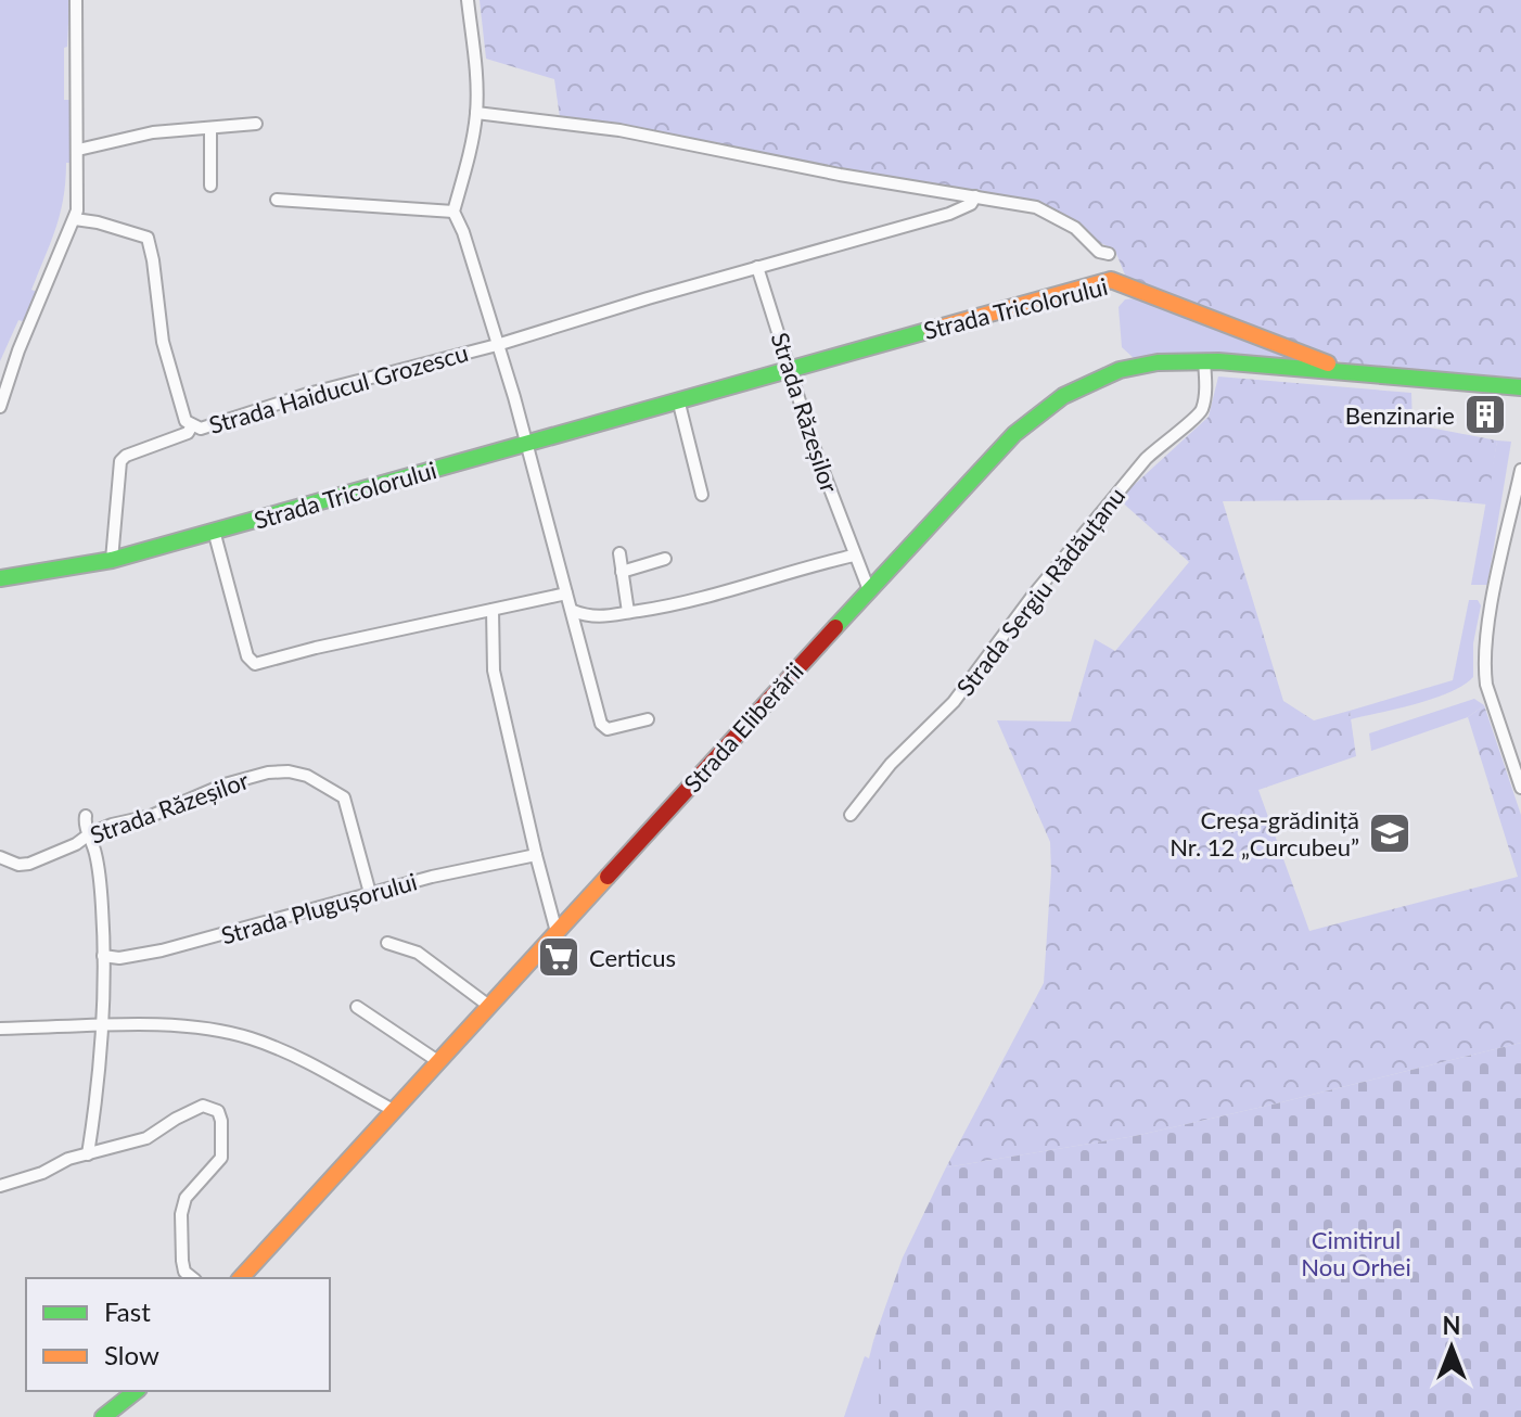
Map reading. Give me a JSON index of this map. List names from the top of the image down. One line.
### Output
{"streets":{"street":["Strada Tricolorului","Strada Haiducul Grozescu","Strada Răzeșilor","Strada Sergiu Rădăuțanu","Strada Eliberării","Strada Plugușorului"]},"crossings":[["Strada Tricolorului","Strada Haiducul Grozescu"],["Strada Tricolorului","Strada Răzeșilor"],["Strada Tricolorului","Strada Eliberării"],["Strada Haiducul Grozescu","Strada Răzeșilor"],["Strada Răzeșilor","Strada Eliberării"],["Strada Răzeșilor","Strada Plugușorului"],["Strada Sergiu Rădăuțanu","Strada Eliberării"]],"parks":["Cimitirul Nou Orhei"],"places":{"building":["Benzinarie"],"school or university":["Creșa-grădiniță Nr. 12 „Curcubeu”"],"supermarket":["Certicus"]},"legend":["Fast","Slow"],"north":"top"}
